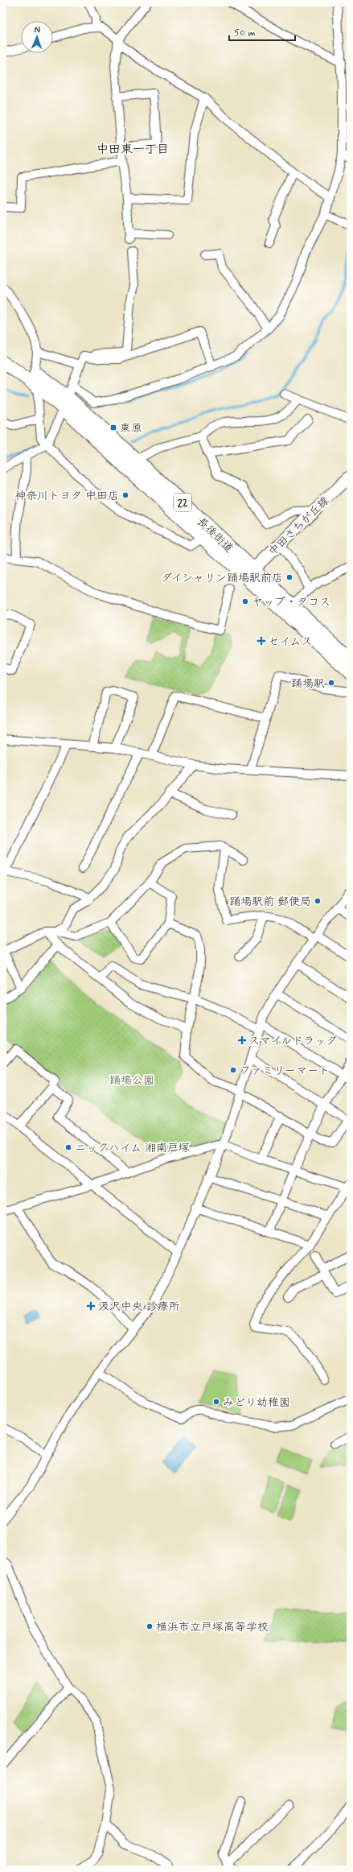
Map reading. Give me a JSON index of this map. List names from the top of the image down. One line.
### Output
{"streets":{"main road":["22","長後街道"],"street":["中田さちが丘線"]},"crossings":[["22","中田さちが丘線"],["22","長後街道"],["中田さちが丘線","長後街道"]],"districts":["中田東一丁目"],"parks":["踊場公園"],"places":{"transit":["東原"],"other":["神奈川トヨタ 中田店","ダイシャリン踊場駅前店","ヤップ・タコス","踊場駅","踊場駅前 郵便局","ファミリーマート","ニックハイム 湘南戸塚","みどり幼稚園","横浜市立戸塚高等学校"],"health":["セイムス","スマイルドラッグ","汲沢中央 診療所"]},"scale_bar":"50 m","north":"top"}
